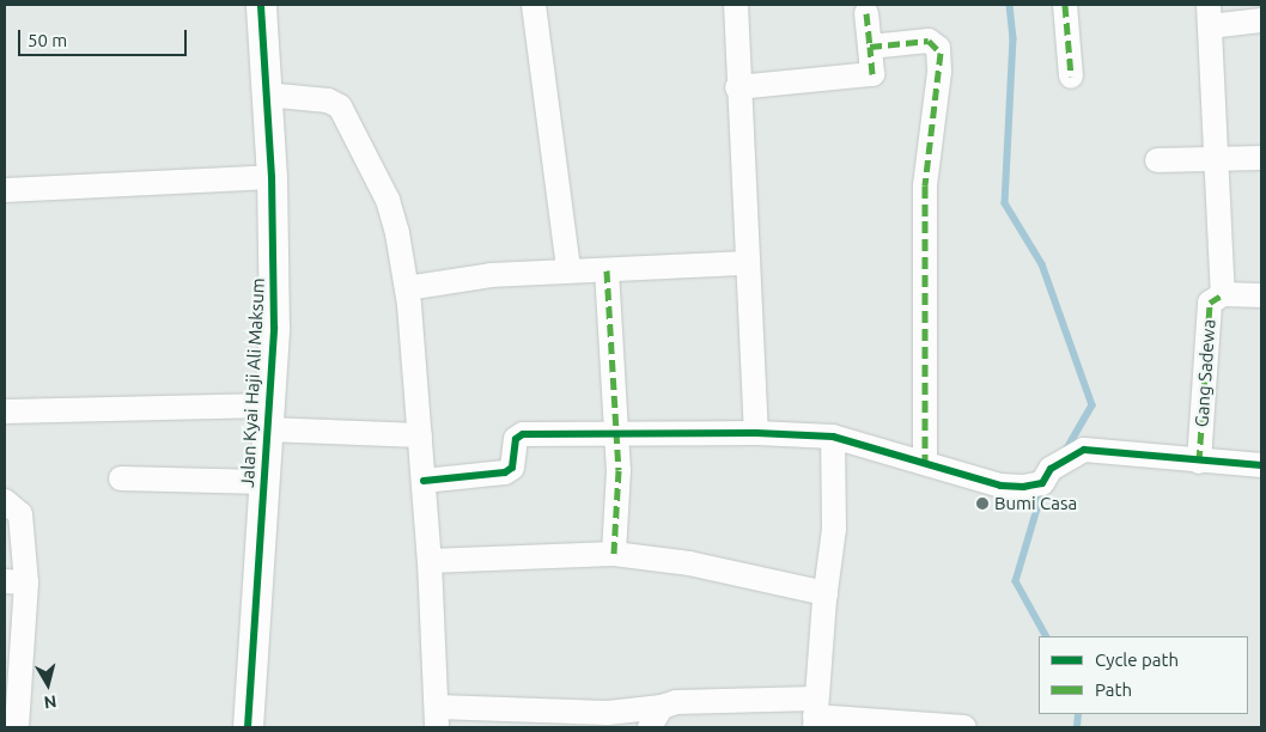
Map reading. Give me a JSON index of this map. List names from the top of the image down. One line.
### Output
{"streets":{"street":["Gang Sadewa","Jalan Kyai Haji Ali Maksum"]},"places":["Bumi Casa"],"legend":["Cycle path","Path"],"scale_bar":"50 m","north":"bottom"}
